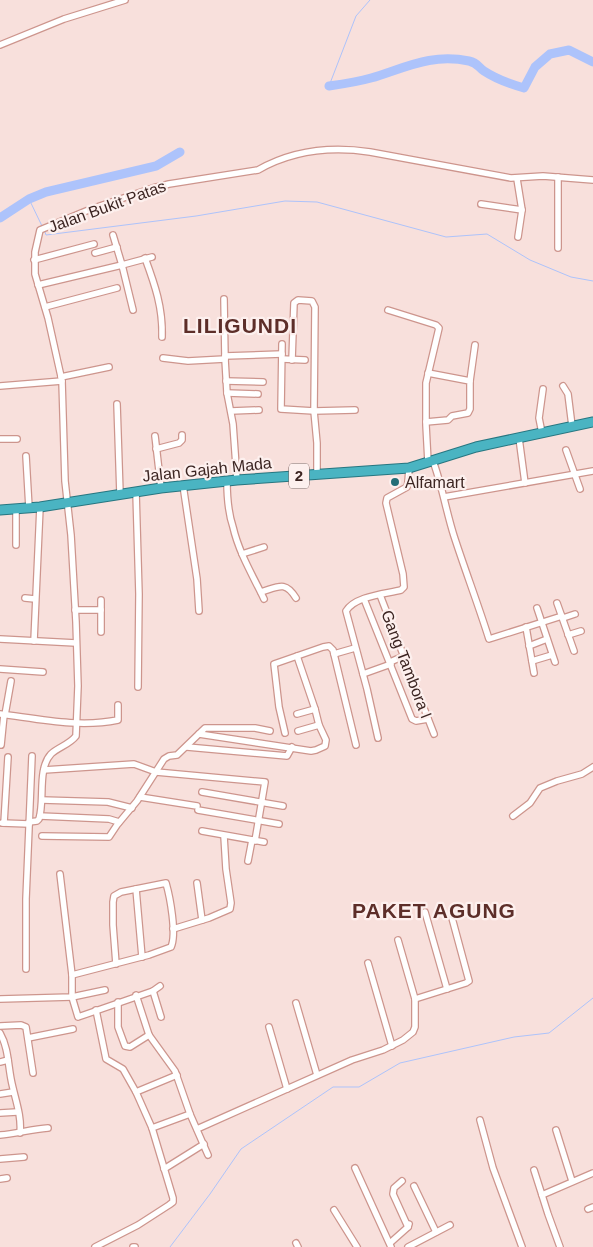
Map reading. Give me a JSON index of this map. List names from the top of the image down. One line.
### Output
{"streets":{"highway":["Jalan Gajah Mada","2"],"street":["Jalan Bukit Patas","Gang Tambora I"]},"crossings":[["Jalan Bukit Patas","Jalan Gajah Mada"]],"districts":["LILIGUNDI","PAKET AGUNG"],"places":["Alfamart"]}
